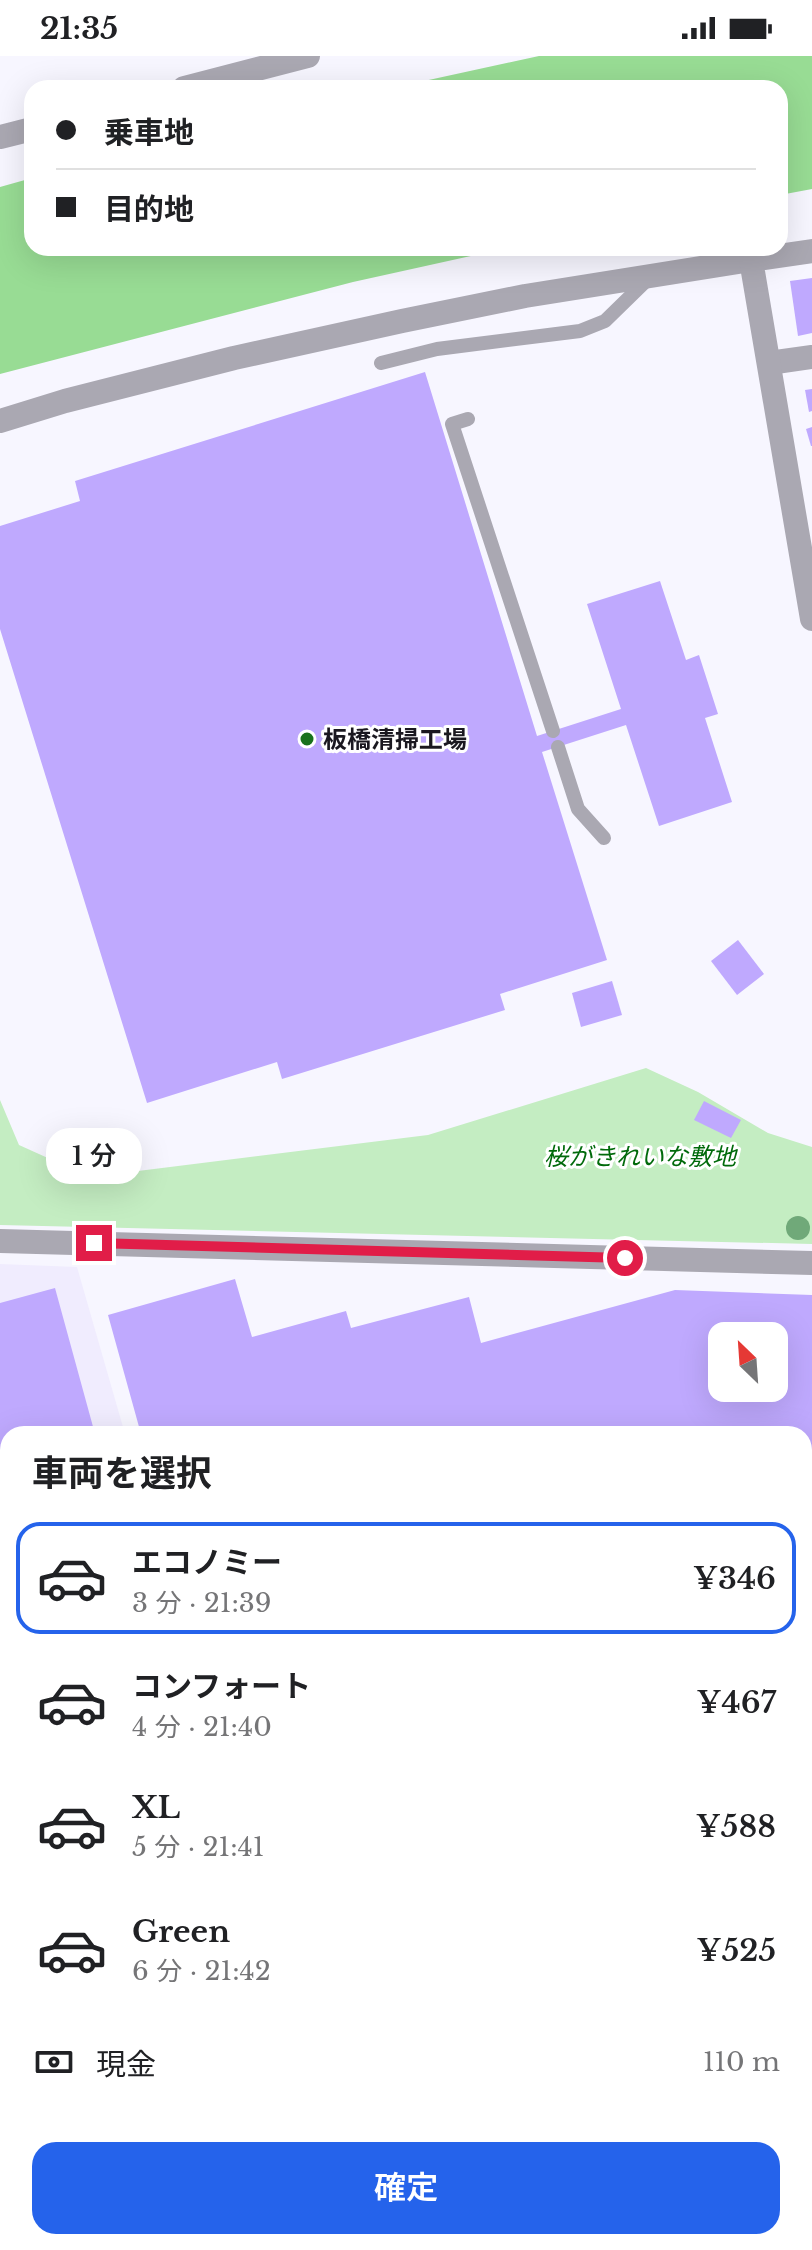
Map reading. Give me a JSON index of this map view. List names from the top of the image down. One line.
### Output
{"parks":["桜がきれいな敷地"],"places":["板橋清掃工場"],"north":"top left","page":{"status":"21:35","banner":["乗車地","目的地"],"bubble":"1 分","heading":"車両を選択","list":[{"name":"エコノミー","note":"3 分 · 21:39","value":"¥346"},{"name":"コンフォート","note":"4 分 · 21:40","value":"¥467"},{"name":"XL","note":"5 分 · 21:41","value":"¥588"},{"name":"Green","note":"6 分 · 21:42","value":"¥525"}],"pay":["現金","110 m"],"buttons":"確定"}}
